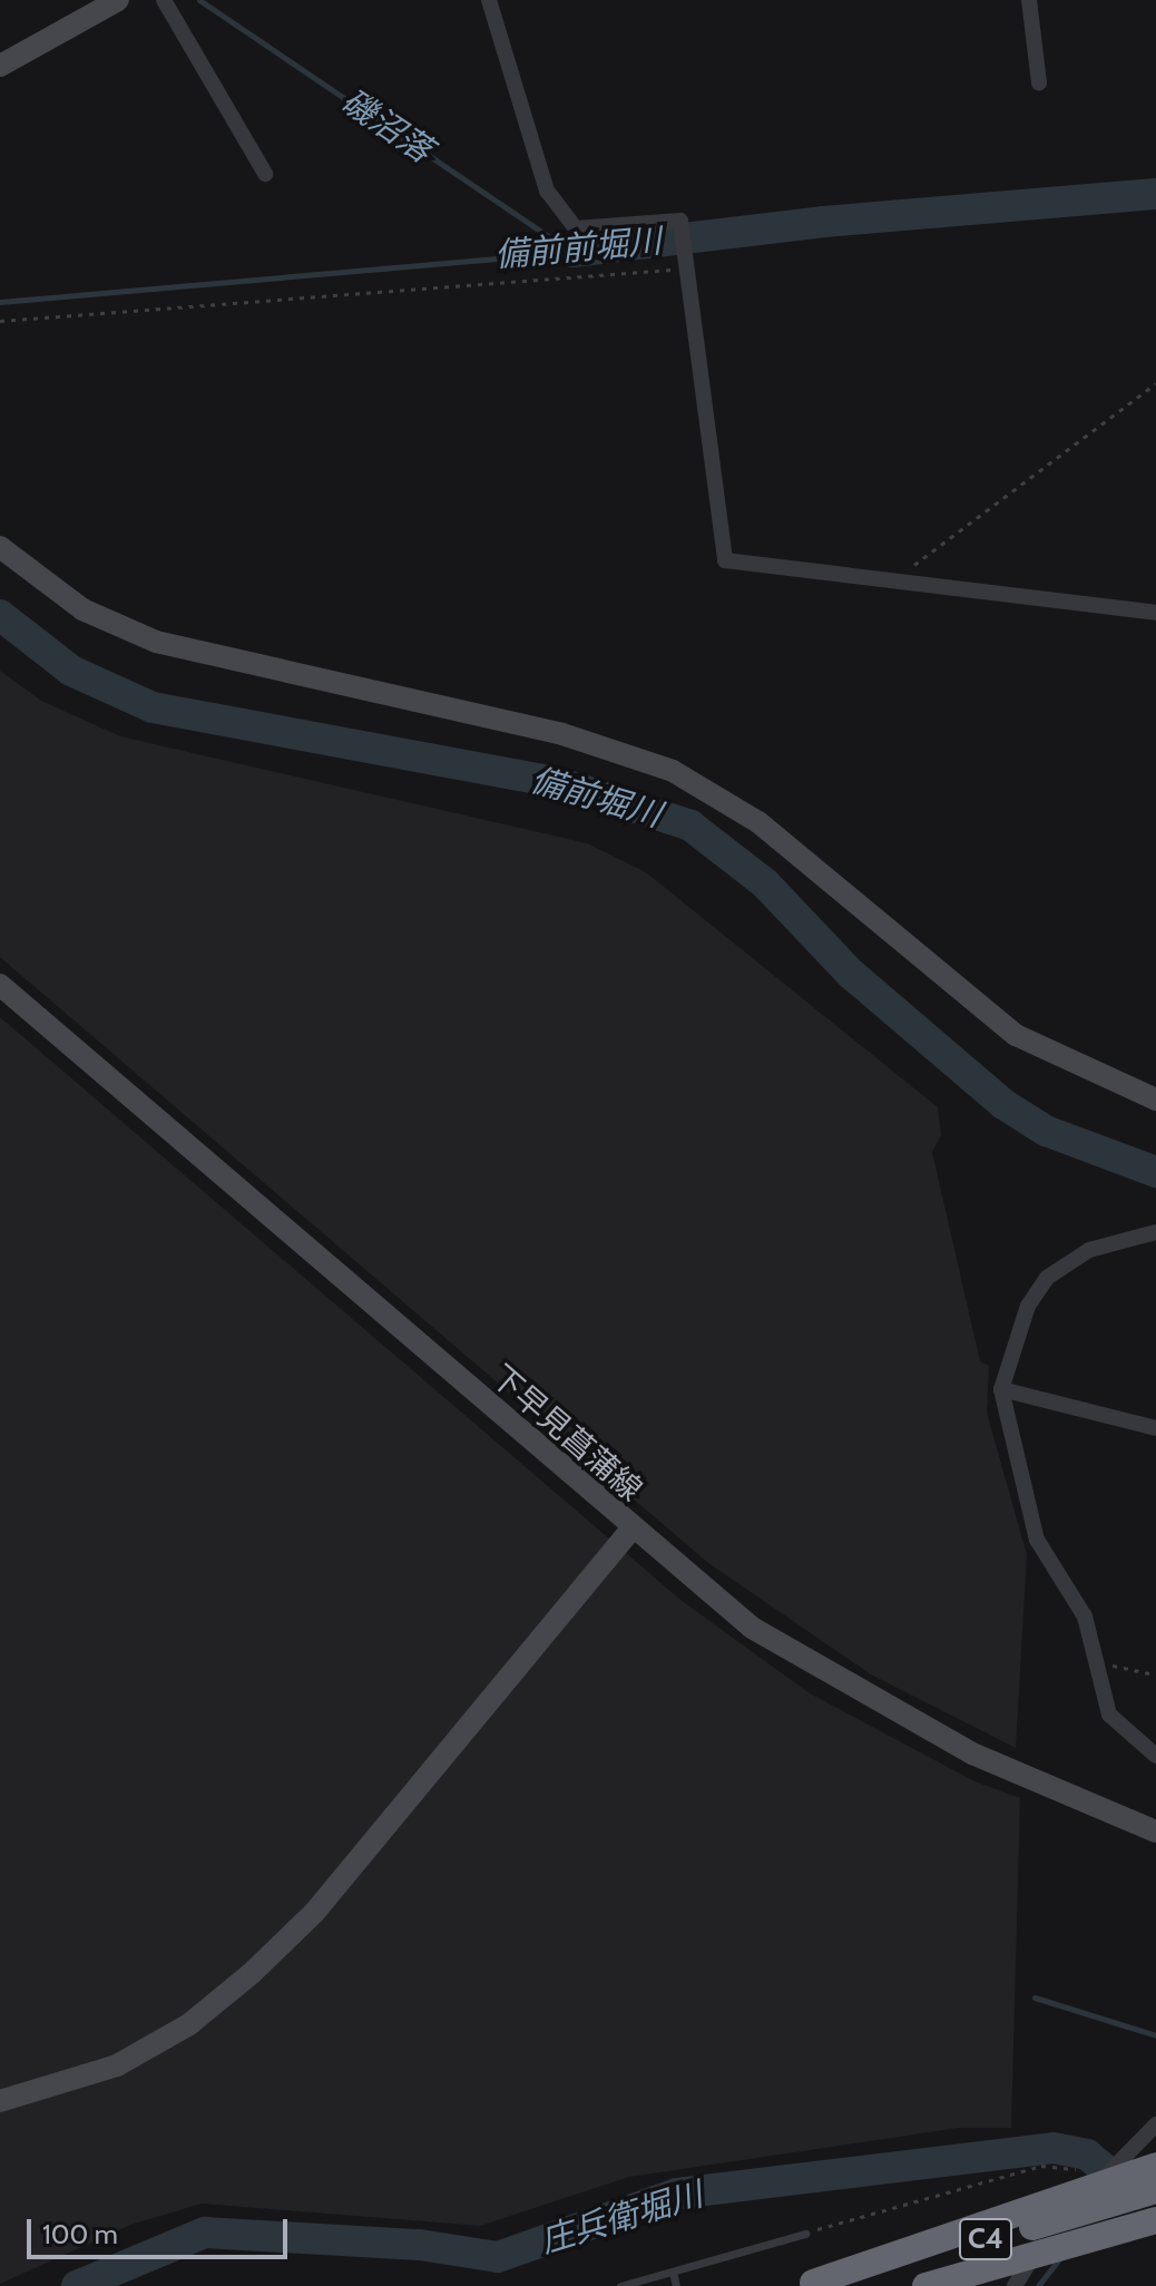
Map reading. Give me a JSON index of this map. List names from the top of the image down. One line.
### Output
{"streets":{"highway":["C4"],"street":["下早見菖蒲線"]},"water":["磯沼落","備前前堀川","備前堀川","庄兵衛堀川"],"scale_bar":"100 m"}
